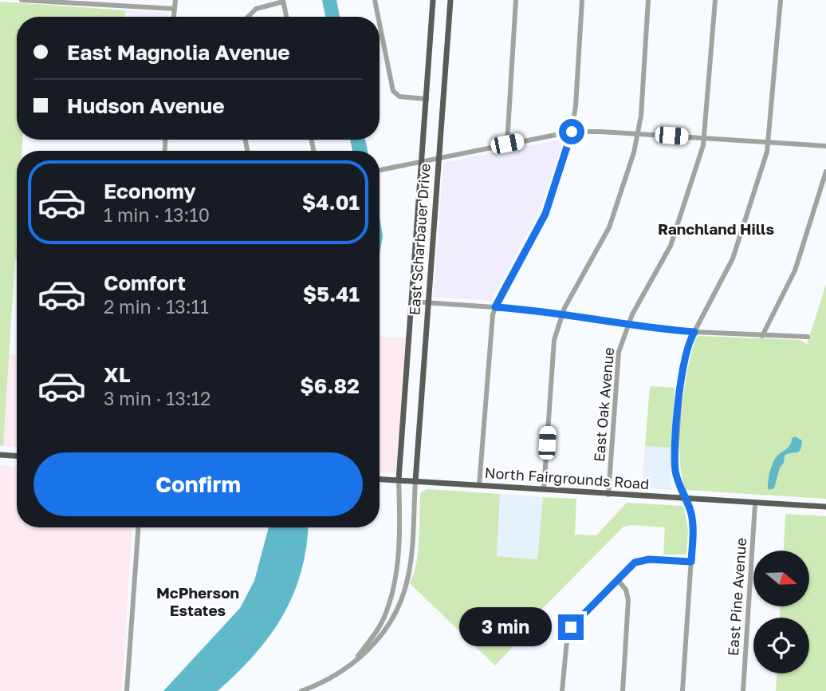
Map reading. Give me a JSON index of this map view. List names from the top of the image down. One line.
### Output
{"streets":{"main road":["East Scharbauer Drive","North Fairgrounds Road"],"street":["East Oak Avenue","East Pine Avenue"]},"crossings":[["East Scharbauer Drive","North Fairgrounds Road"],["East Oak Avenue","North Fairgrounds Road"],["North Fairgrounds Road","East Pine Avenue"]],"districts":["Ranchland Hills","McPherson Estates"],"north":"right","page":{"banner":["East Magnolia Avenue","Hudson Avenue"],"list":[{"name":"Economy","note":"1 min · 13:10","value":"$4.01"},{"name":"Comfort","note":"2 min · 13:11","value":"$5.41"},{"name":"XL","note":"3 min · 13:12","value":"$6.82"}],"buttons":"Confirm","bubble":"3 min"}}
